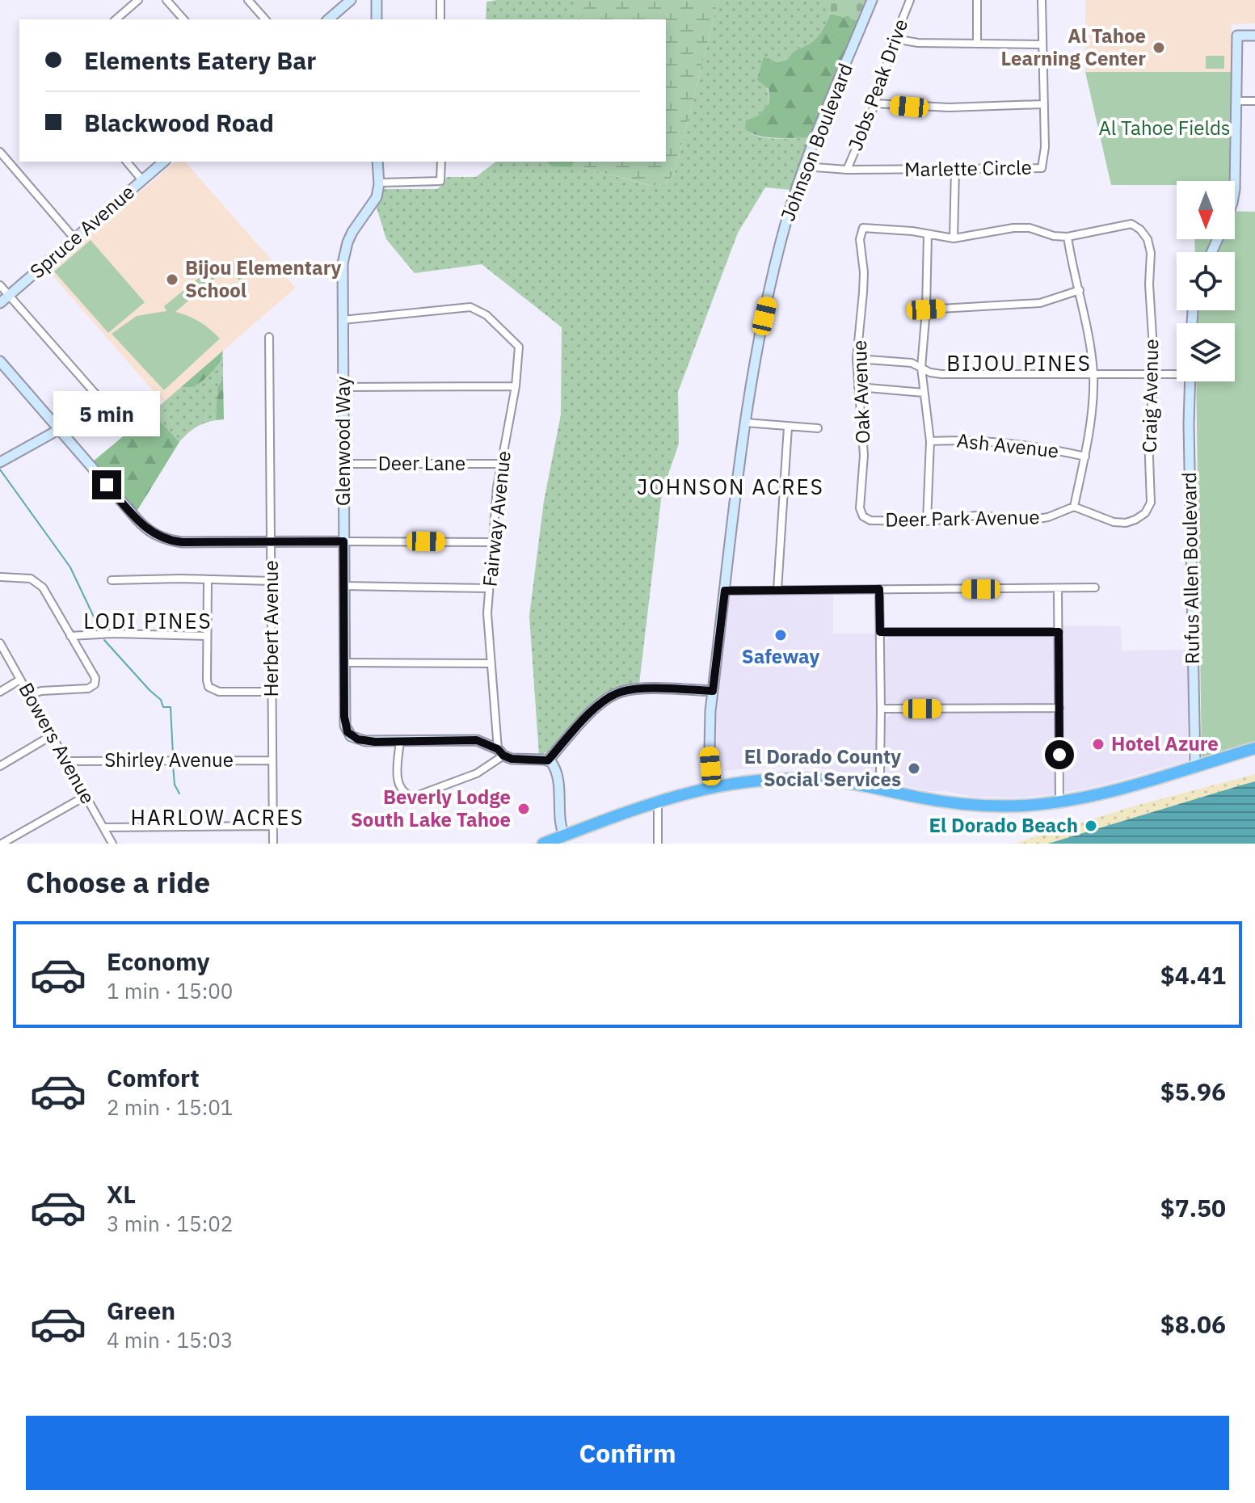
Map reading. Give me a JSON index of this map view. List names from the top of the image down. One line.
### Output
{"streets":{"street":["Jobs Peak Drive","Johnson Boulevard","Marlette Circle","Spruce Avenue","Oak Avenue","Craig Avenue","Glenwood Way","Ash Avenue","Deer Lane","Fairway Avenue","Deer Park Avenue","Rufus Allen Boulevard","Herbert Avenue","Bowers Avenue","Shirley Avenue"]},"crossings":[["Jobs Peak Drive","Marlette Circle"],["Johnson Boulevard","Marlette Circle"],["Oak Avenue","Deer Park Avenue"],["Craig Avenue","Deer Park Avenue"],["Glenwood Way","Deer Lane"],["Glenwood Way","Fairway Avenue"],["Deer Lane","Fairway Avenue"],["Herbert Avenue","Shirley Avenue"],["Bowers Avenue","Shirley Avenue"]],"districts":["BIJOU PINES","JOHNSON ACRES","LODI PINES","HARLOW ACRES"],"parks":["Al Tahoe Fields"],"places":["Al Tahoe Learning Center","Bijou Elementary School","Safeway","Hotel Azure","El Dorado County Social Services","Beverly Lodge South Lake Tahoe","El Dorado Beach"],"north":"bottom","page":{"banner":["Elements Eatery Bar","Blackwood Road"],"bubble":"5 min","heading":"Choose a ride","list":[{"name":"Economy","note":"1 min · 15:00","value":"$4.41"},{"name":"Comfort","note":"2 min · 15:01","value":"$5.96"},{"name":"XL","note":"3 min · 15:02","value":"$7.50"},{"name":"Green","note":"4 min · 15:03","value":"$8.06"}],"buttons":"Confirm"}}
